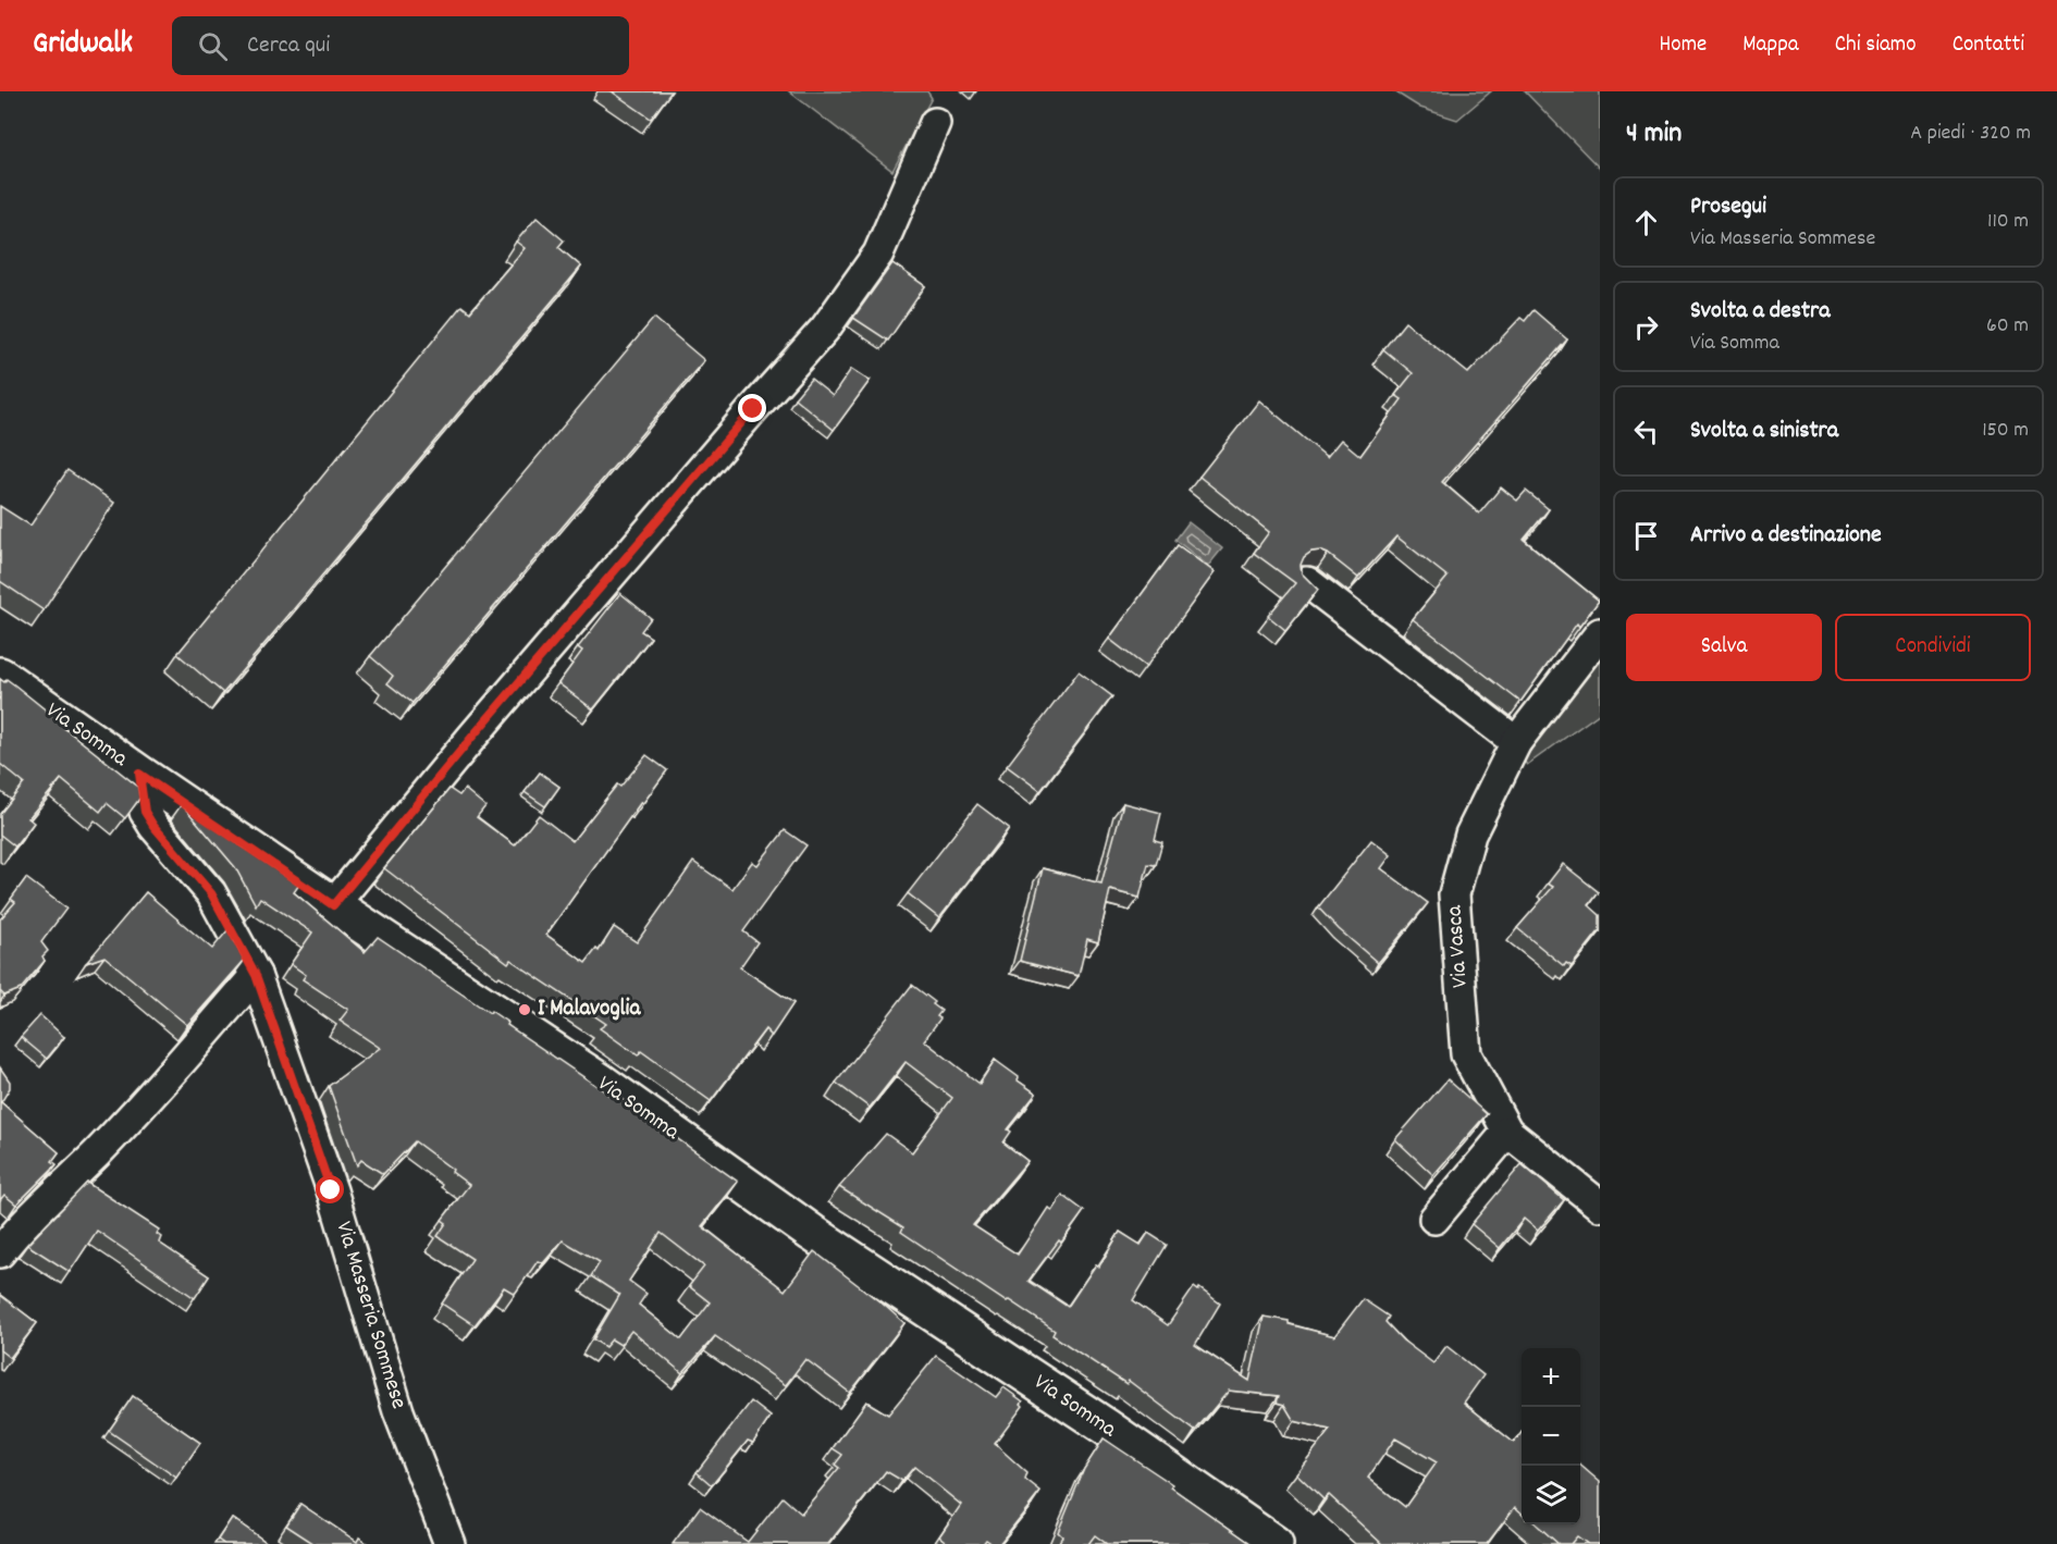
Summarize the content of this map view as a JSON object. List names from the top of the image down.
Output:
{
  "streets": {
    "street": ["Via Somma", "Via Vasca", "Via Masseria Sommese"]
  },
  "crossings": [
    ["Via Somma", "Via Masseria Sommese"]
  ],
  "places": ["I Malavoglia"],
  "page": {
    "header": "Gridwalk",
    "search": "Cerca qui",
    "nav": [
      "Home",
      "Mappa",
      "Chi siamo",
      "Contatti"
    ],
    "heading": ["4 min", "A piedi · 320 m"],
    "list": [
      ["Prosegui", "Via Masseria Sommese", "110 m"],
      ["Svolta a destra", "Via Somma", "60 m"],
      ["Svolta a sinistra", "150 m"],
      "Arrivo a destinazione"
    ],
    "buttons": ["Salva", "Condividi"],
    "map_buttons": ["+", "−"]
  }
}
